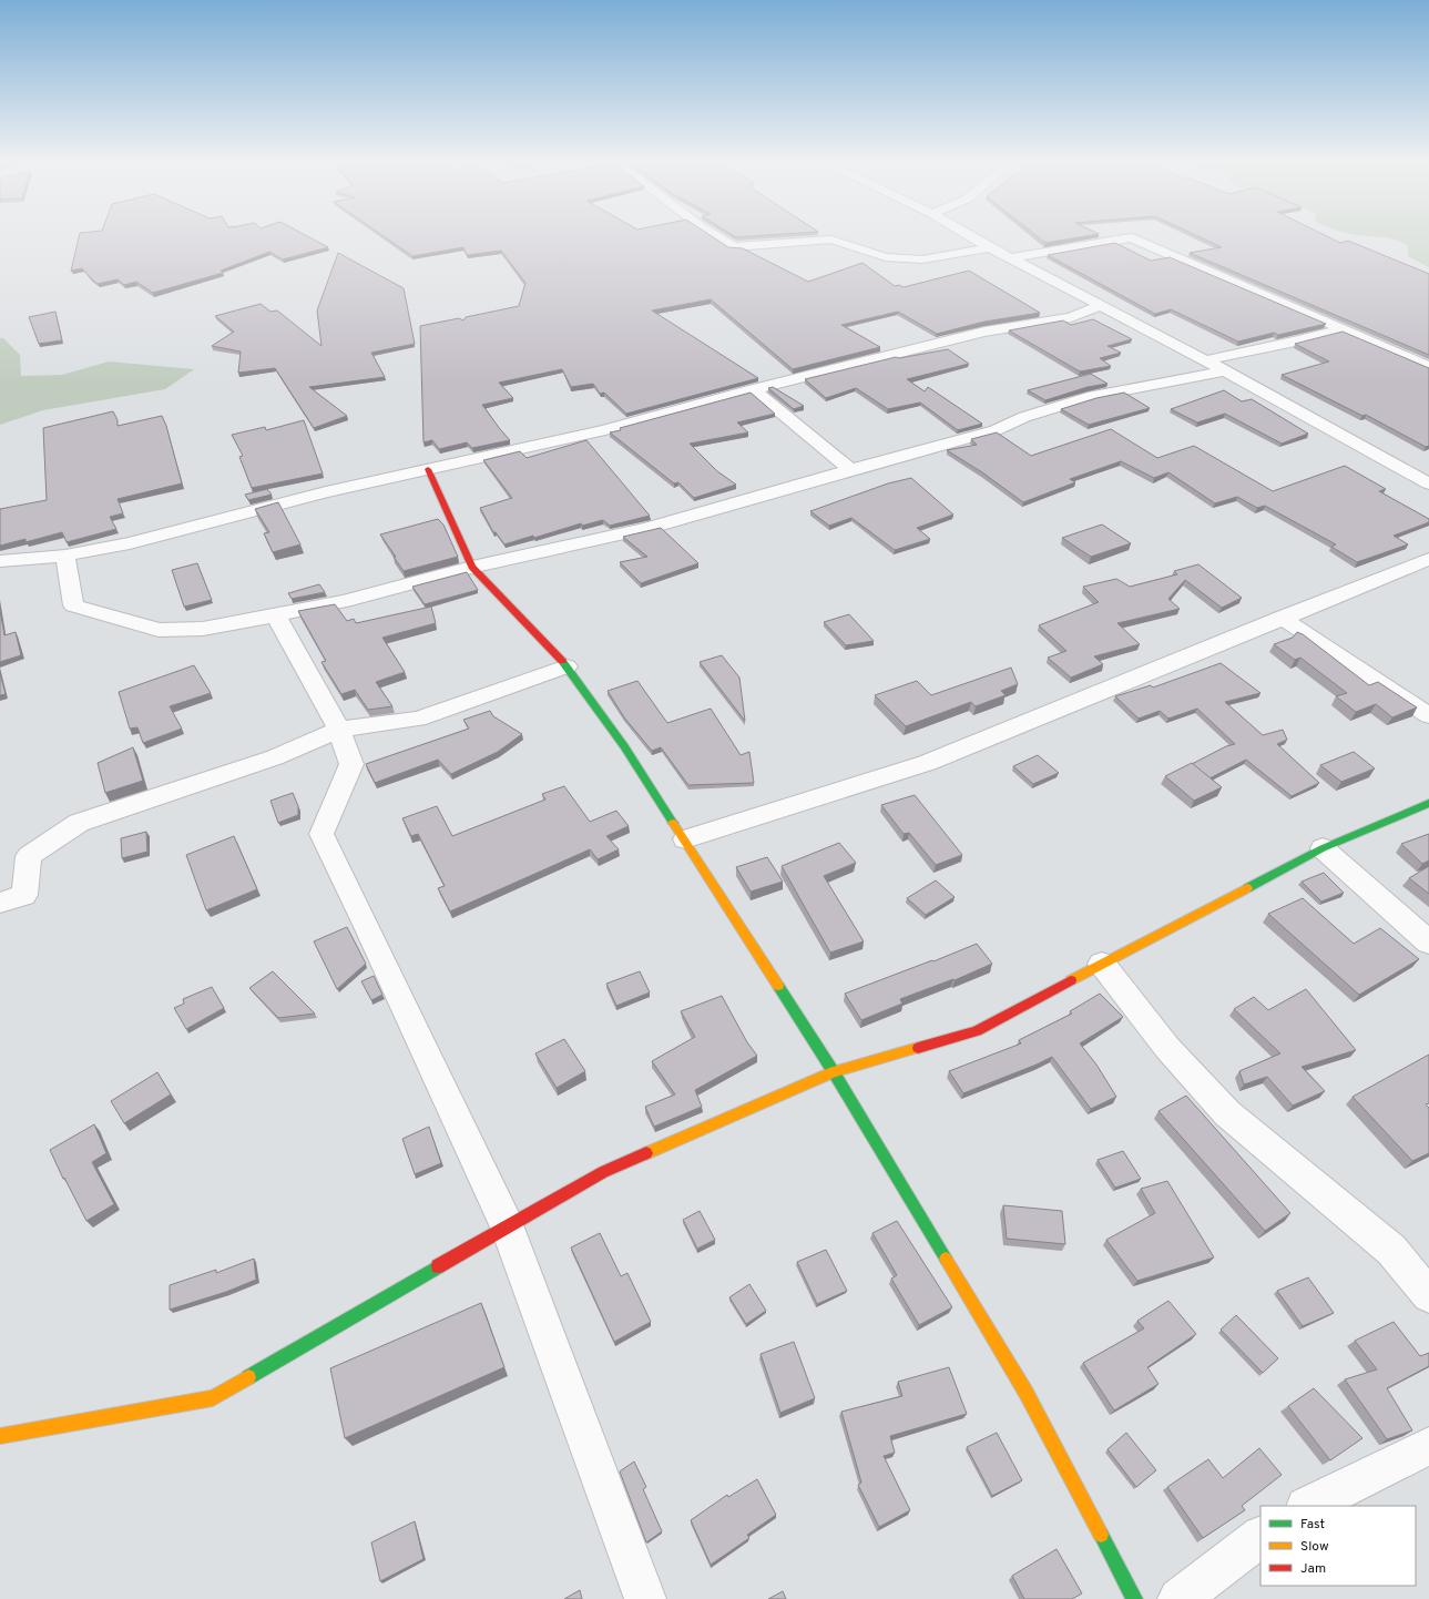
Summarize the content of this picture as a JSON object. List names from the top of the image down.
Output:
{
  "legend": ["Fast", "Slow", "Jam"]
}
